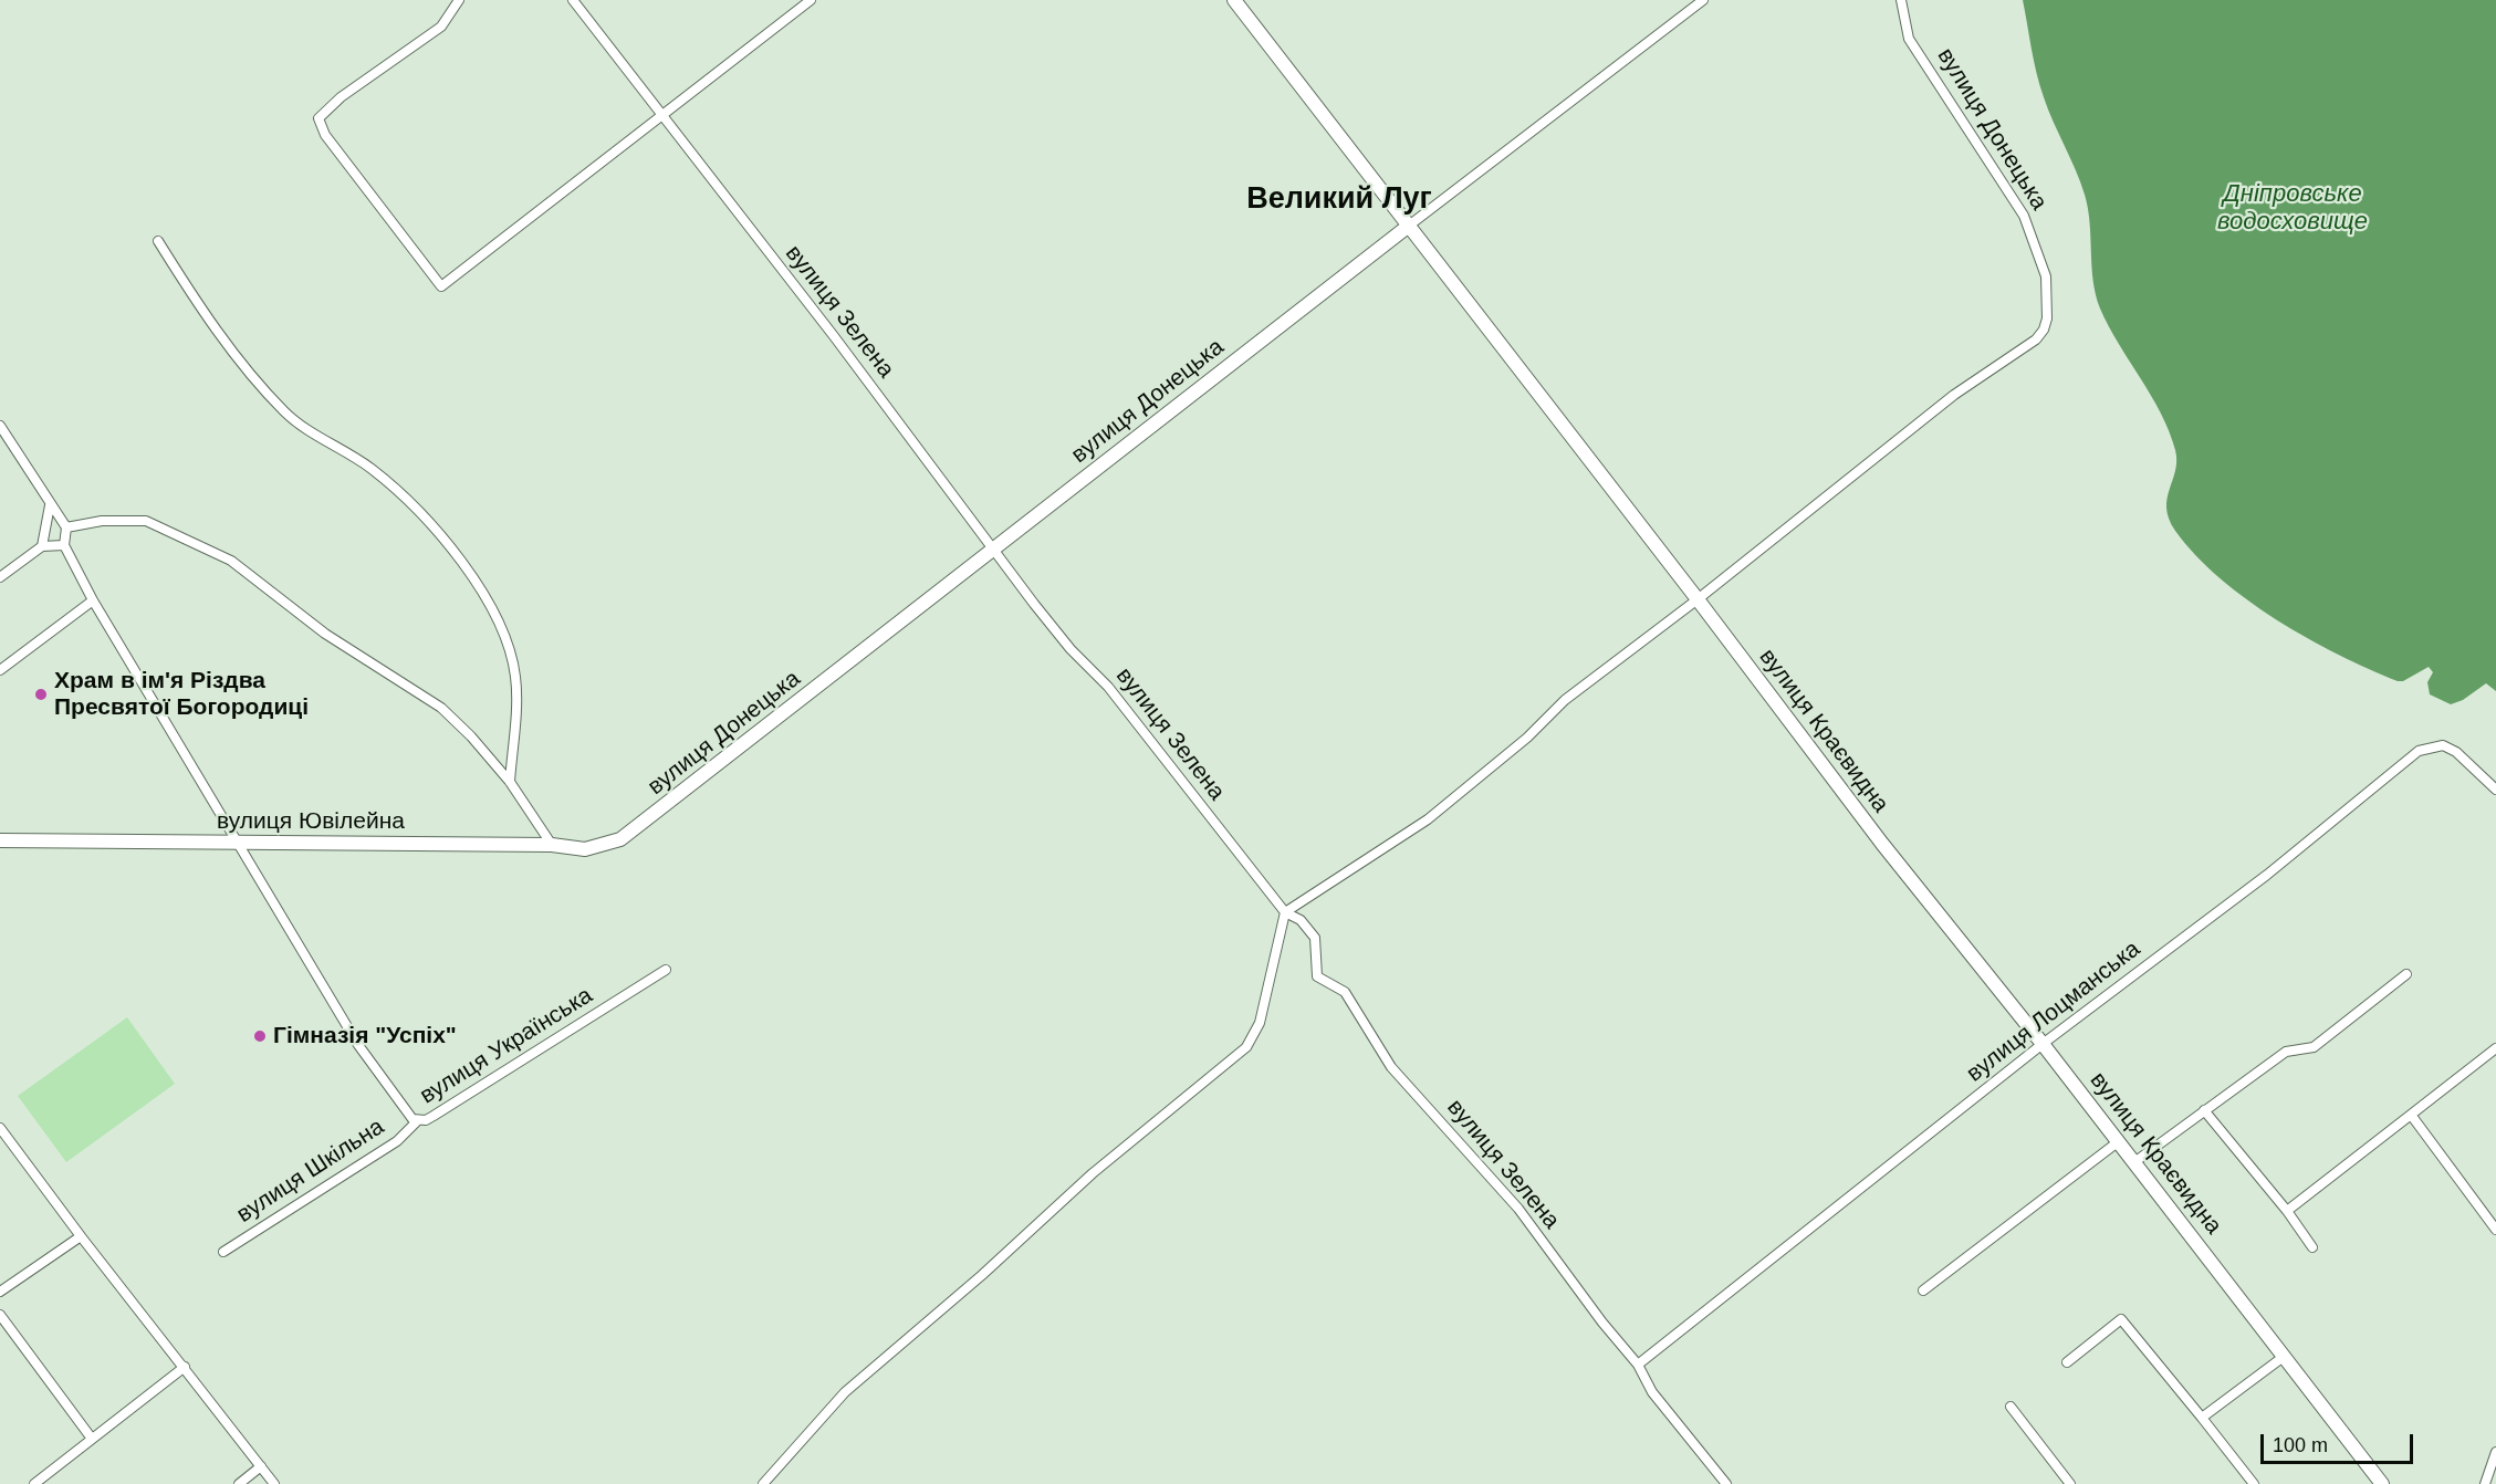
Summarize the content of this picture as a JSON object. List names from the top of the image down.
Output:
{
  "streets": {
    "street": [
      "вулиця Донецька",
      "вулиця Зелена",
      "вулиця Краєвидна",
      "вулиця Ювілейна",
      "вулиця Лоцманська",
      "вулиця Українська",
      "вулиця Шкільна"
    ]
  },
  "crossings": [
    ["вулиця Донецька", "вулиця Зелена"],
    ["вулиця Донецька", "вулиця Краєвидна"],
    ["вулиця Донецька", "вулиця Ювілейна"],
    ["вулиця Зелена", "вулиця Лоцманська"],
    ["вулиця Краєвидна", "вулиця Лоцманська"],
    ["вулиця Ювілейна", "вулиця Українська"],
    ["вулиця Українська", "вулиця Шкільна"]
  ],
  "districts": ["Великий Луг"],
  "water": ["Дніпровське водосховище"],
  "places": ["Храм в ім'я Різдва Пресвятої Богородиці", "Гімназія \"Успіх\""],
  "scale_bar": "100 m"
}
